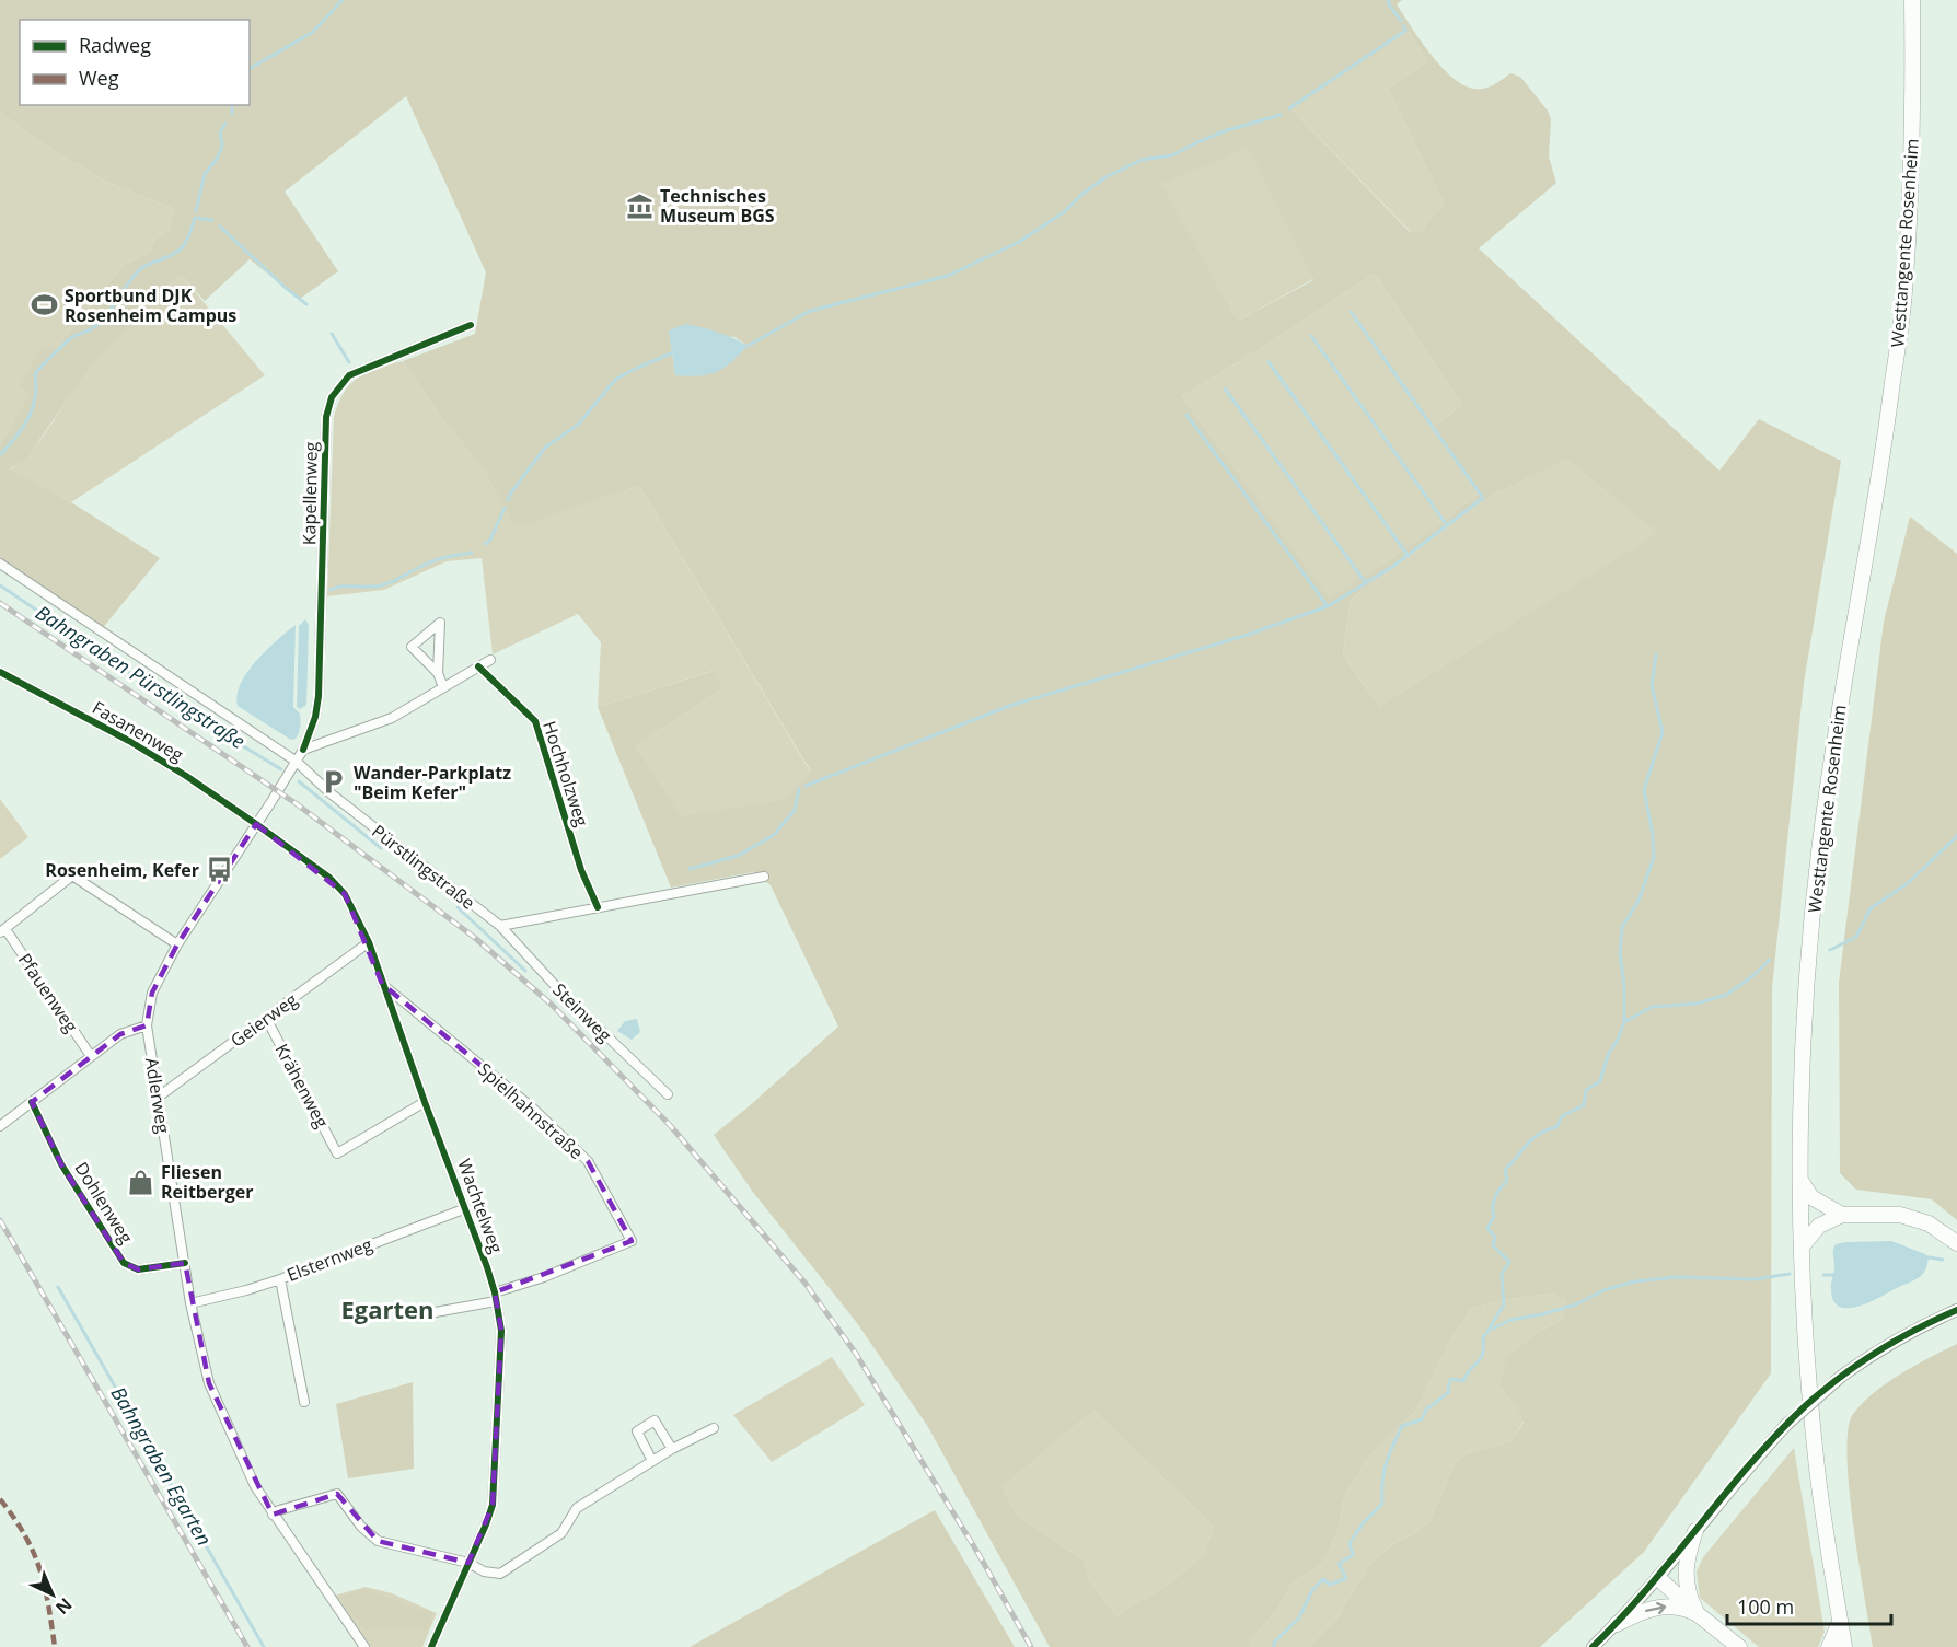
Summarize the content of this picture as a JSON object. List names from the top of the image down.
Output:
{
  "streets": {
    "highway": ["Westtangente Rosenheim"],
    "street": [
      "Kapellenweg",
      "Fasanenweg",
      "Hochholzweg",
      "Pürstlingstraße",
      "Pfauenweg",
      "Steinweg",
      "Geierweg",
      "Krähenweg",
      "Adlerweg",
      "Spielhahnstraße",
      "Dohlenweg",
      "Wachtelweg",
      "Elsternweg"
    ]
  },
  "crossings": [
    ["Kapellenweg", "Adlerweg"],
    ["Fasanenweg", "Adlerweg"],
    ["Fasanenweg", "Wachtelweg"],
    ["Pürstlingstraße", "Steinweg"],
    ["Pürstlingstraße", "Adlerweg"],
    ["Geierweg", "Krähenweg"],
    ["Geierweg", "Adlerweg"],
    ["Geierweg", "Wachtelweg"],
    ["Krähenweg", "Wachtelweg"],
    ["Adlerweg", "Dohlenweg"],
    ["Adlerweg", "Wachtelweg"],
    ["Adlerweg", "Elsternweg"],
    ["Spielhahnstraße", "Wachtelweg"],
    ["Wachtelweg", "Elsternweg"]
  ],
  "districts": ["Egarten"],
  "water": ["Bahngraben Pürstlingstraße", "Bahngraben Egarten"],
  "places": {
    "museum": ["Technisches Museum BGS"],
    "sports": ["Sportbund DJK Rosenheim Campus"],
    "parking": ["Wander-Parkplatz \"Beim Kefer\""],
    "bus stop": ["Rosenheim, Kefer"],
    "shop": ["Fliesen Reitberger"]
  },
  "legend": ["Radweg", "Weg"],
  "scale_bar": "100 m",
  "north": "bottom right"
}
